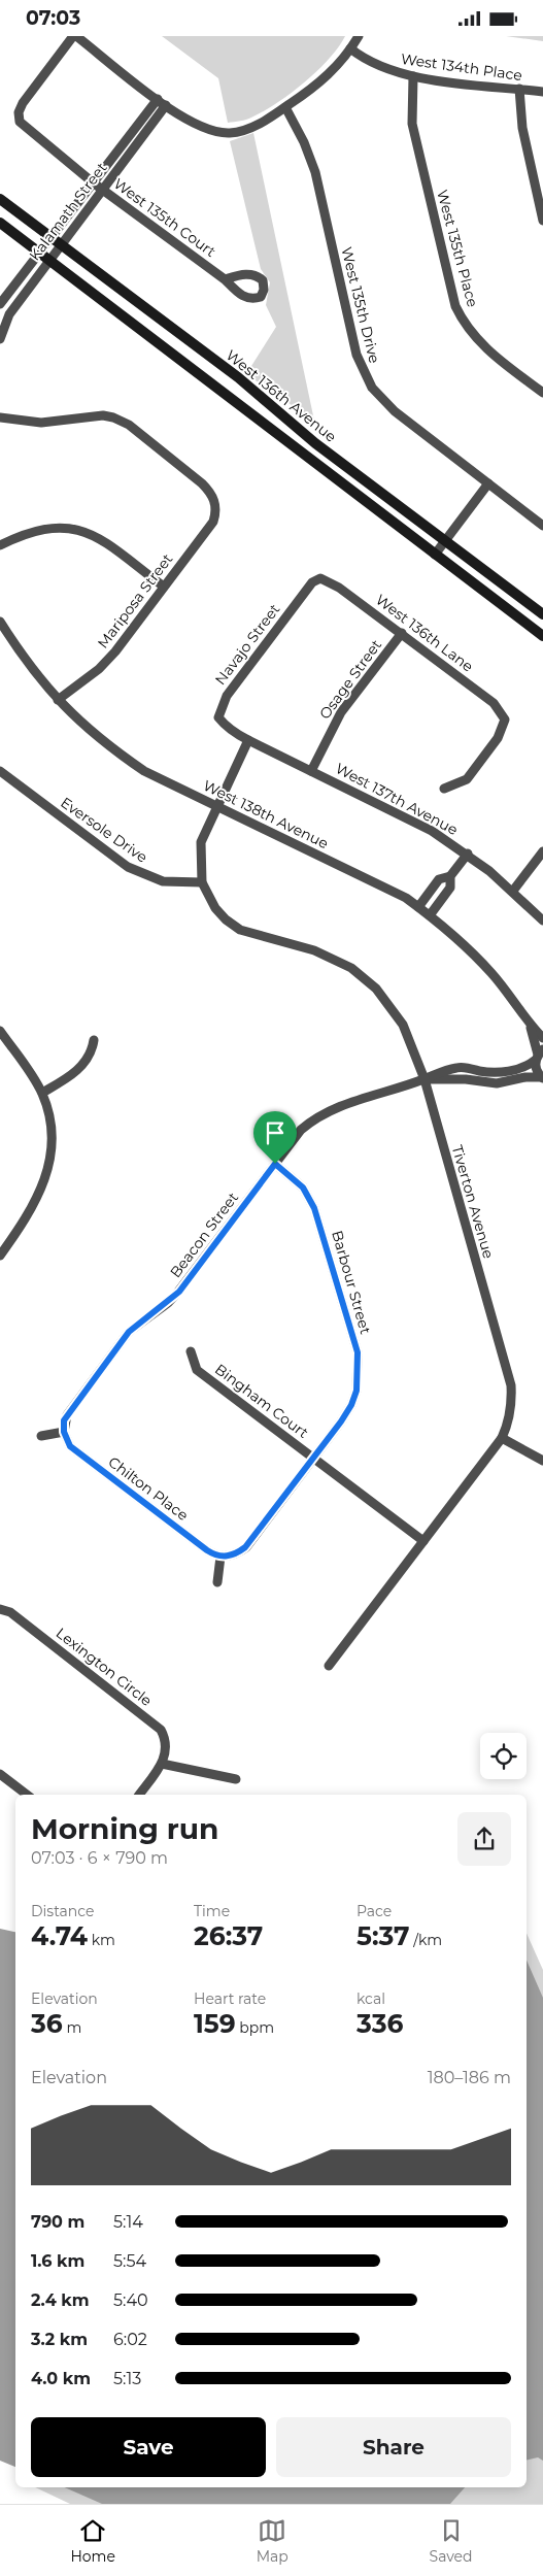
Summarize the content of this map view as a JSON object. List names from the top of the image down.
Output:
{
  "streets": {
    "main road": ["West 136th Avenue"],
    "street": [
      "West 134th Place",
      "Kalamath Street",
      "West 135th Court",
      "West 135th Place",
      "West 135th Drive",
      "Mariposa Street",
      "West 136th Lane",
      "Navajo Street",
      "Osage Street",
      "West 137th Avenue",
      "West 138th Avenue",
      "Eversole Drive",
      "Tiverton Avenue",
      "Beacon Street",
      "Barbour Street",
      "Bingham Court",
      "Chilton Place",
      "Lexington Circle"
    ]
  },
  "crossings": [
    ["West 134th Place", "West 135th Place"],
    ["Kalamath Street", "West 135th Court"],
    ["Kalamath Street", "West 136th Avenue"],
    ["Mariposa Street", "West 138th Avenue"],
    ["West 136th Lane", "Navajo Street"],
    ["West 136th Lane", "Osage Street"],
    ["Navajo Street", "West 137th Avenue"],
    ["Osage Street", "West 137th Avenue"],
    ["West 138th Avenue", "Tiverton Avenue"],
    ["West 138th Avenue", "Beacon Street"],
    ["Eversole Drive", "Tiverton Avenue"],
    ["Tiverton Avenue", "Beacon Street"],
    ["Tiverton Avenue", "Bingham Court"],
    ["Beacon Street", "Barbour Street"],
    ["Beacon Street", "Chilton Place"],
    ["Barbour Street", "Bingham Court"],
    ["Barbour Street", "Chilton Place"]
  ],
  "page": {
    "status": "07:03",
    "heading": ["Morning run", "07:03 · 6 × 790 m"],
    "stats": [
      ["Distance", "4.74 km"],
      ["Time", "26:37"],
      ["Pace", "5:37 /km"],
      ["Elevation", "36 m"],
      ["Heart rate", "159 bpm"],
      ["kcal", "336"]
    ],
    "chart": ["Elevation", "180–186 m"],
    "list": [
      {
        "name": "790 m",
        "note": "5:14"
      },
      {
        "name": "1.6 km",
        "note": "5:54"
      },
      {
        "name": "2.4 km",
        "note": "5:40"
      },
      {
        "name": "3.2 km",
        "note": "6:02"
      },
      {
        "name": "4.0 km",
        "note": "5:13"
      }
    ],
    "buttons": ["Save", "Share"],
    "tabs": ["Home", "Map", "Saved"]
  }
}
